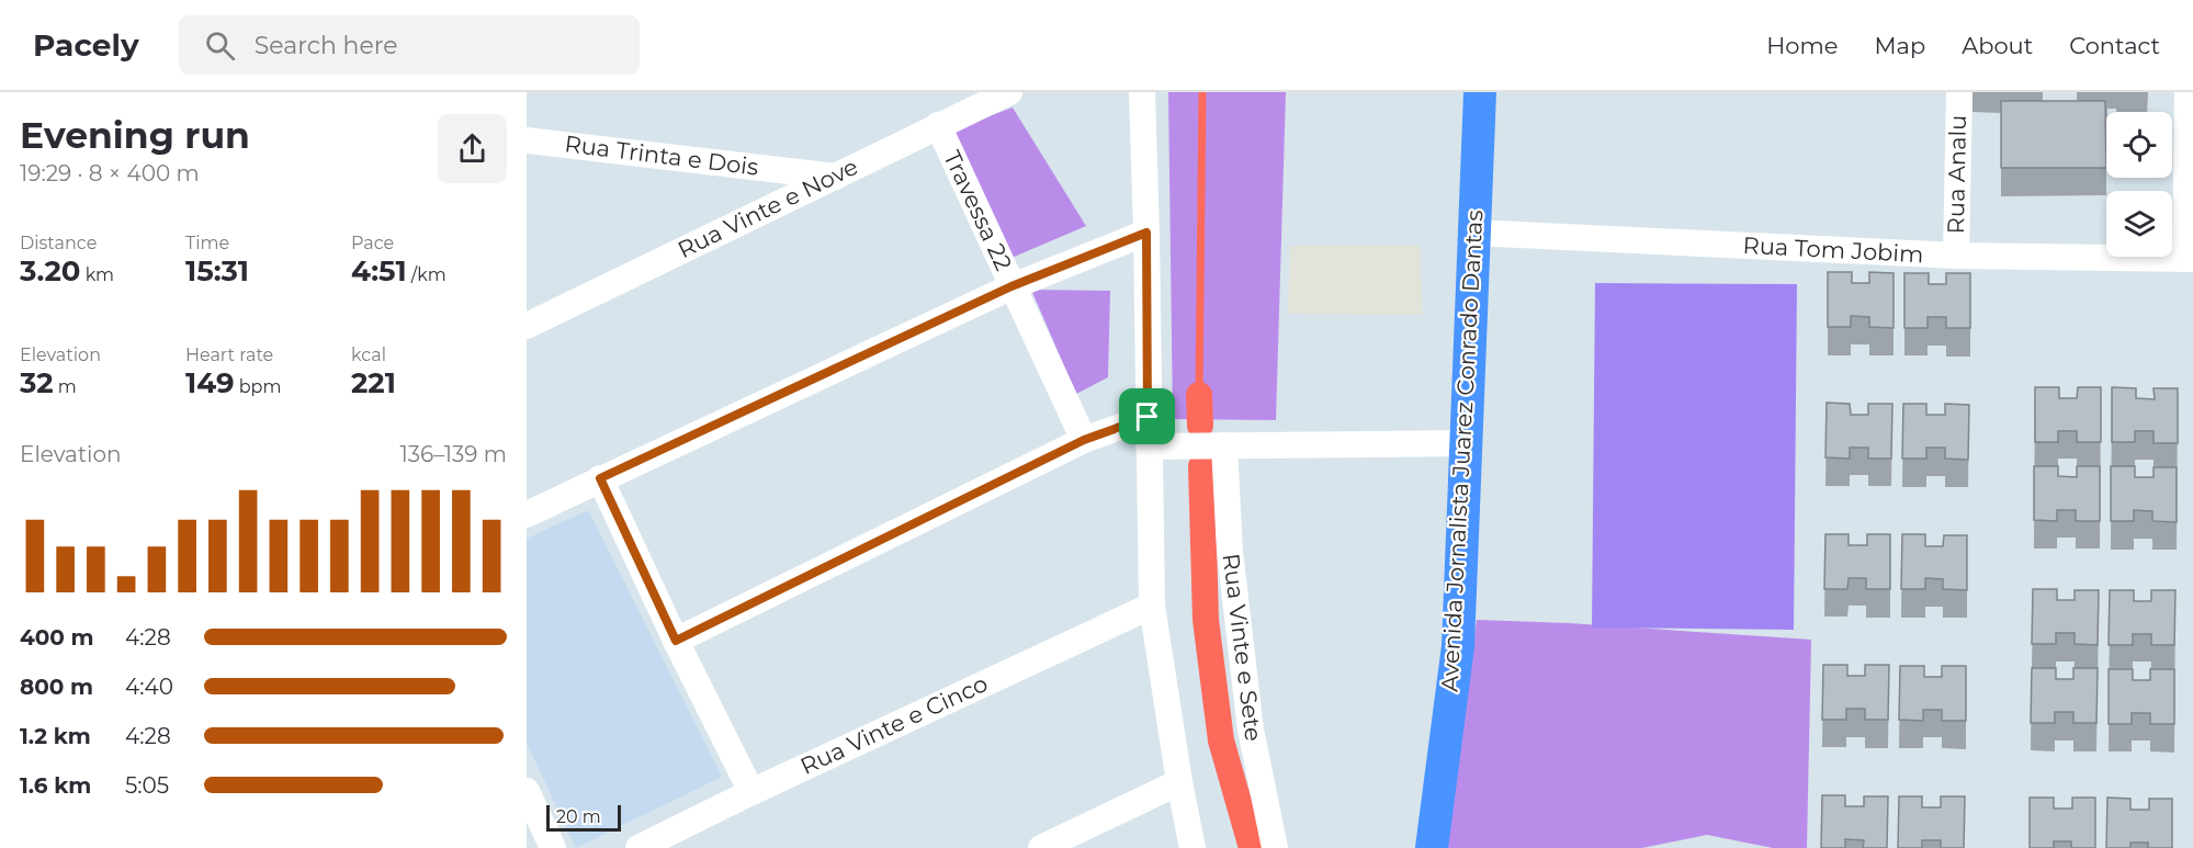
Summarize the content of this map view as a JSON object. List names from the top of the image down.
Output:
{
  "streets": {
    "main road": ["Avenida Jornalista Juarez Conrado Dantas"],
    "street": [
      "Rua Trinta e Dois",
      "Rua Analu",
      "Rua Vinte e Nove",
      "Travessa 22",
      "Rua Tom Jobim",
      "Rua Vinte e Sete",
      "Rua Vinte e Cinco"
    ]
  },
  "crossings": [
    ["Rua Trinta e Dois", "Rua Vinte e Nove"],
    ["Rua Analu", "Rua Tom Jobim"],
    ["Rua Vinte e Nove", "Travessa 22"],
    ["Rua Tom Jobim", "Avenida Jornalista Juarez Conrado Dantas"]
  ],
  "scale_bar": "20 m",
  "page": {
    "header": "Pacely",
    "search": "Search here",
    "nav": [
      "Home",
      "Map",
      "About",
      "Contact"
    ],
    "heading": ["Evening run", "19:29 · 8 × 400 m"],
    "stats": [
      ["Distance", "3.20 km"],
      ["Time", "15:31"],
      ["Pace", "4:51 /km"],
      ["Elevation", "32 m"],
      ["Heart rate", "149 bpm"],
      ["kcal", "221"]
    ],
    "chart": ["Elevation", "136–139 m"],
    "list": [
      {
        "name": "400 m",
        "note": "4:28"
      },
      {
        "name": "800 m",
        "note": "4:40"
      },
      {
        "name": "1.2 km",
        "note": "4:28"
      },
      {
        "name": "1.6 km",
        "note": "5:05"
      }
    ],
    "scale": "20 m"
  }
}
